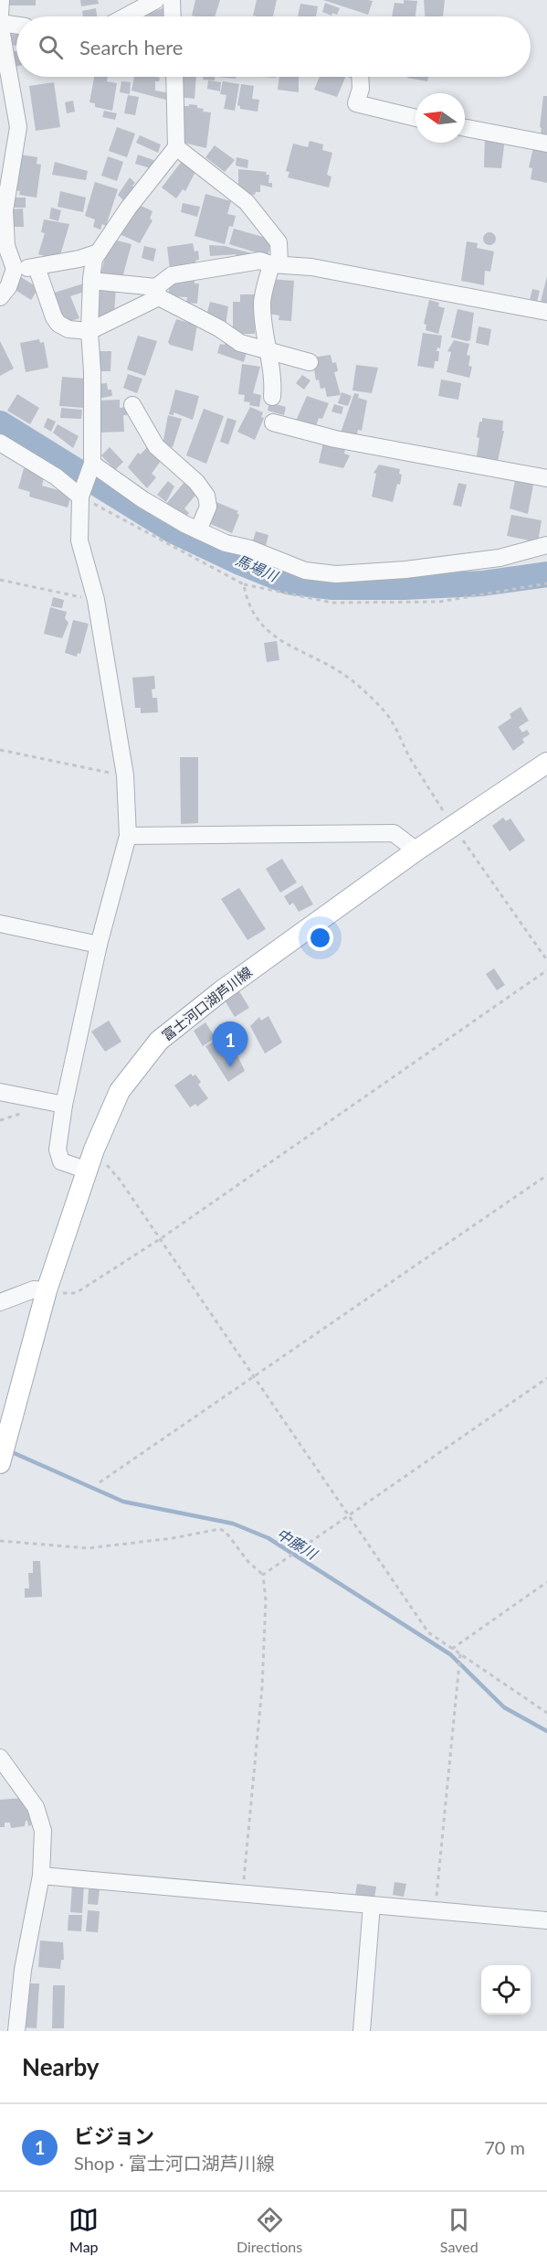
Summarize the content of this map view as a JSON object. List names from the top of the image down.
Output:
{
  "streets": {
    "main road": ["富士河口湖芦川線"]
  },
  "water": ["馬場川", "中藤川"],
  "north": "left",
  "page": {
    "search": "Search here",
    "pins": "1",
    "heading": "Nearby",
    "list": [
      {
        "mark": "1",
        "name": "ビジョン",
        "note": "Shop · 富士河口湖芦川線",
        "value": "70 m"
      }
    ],
    "nav": ["Map", "Directions", "Saved"]
  }
}
